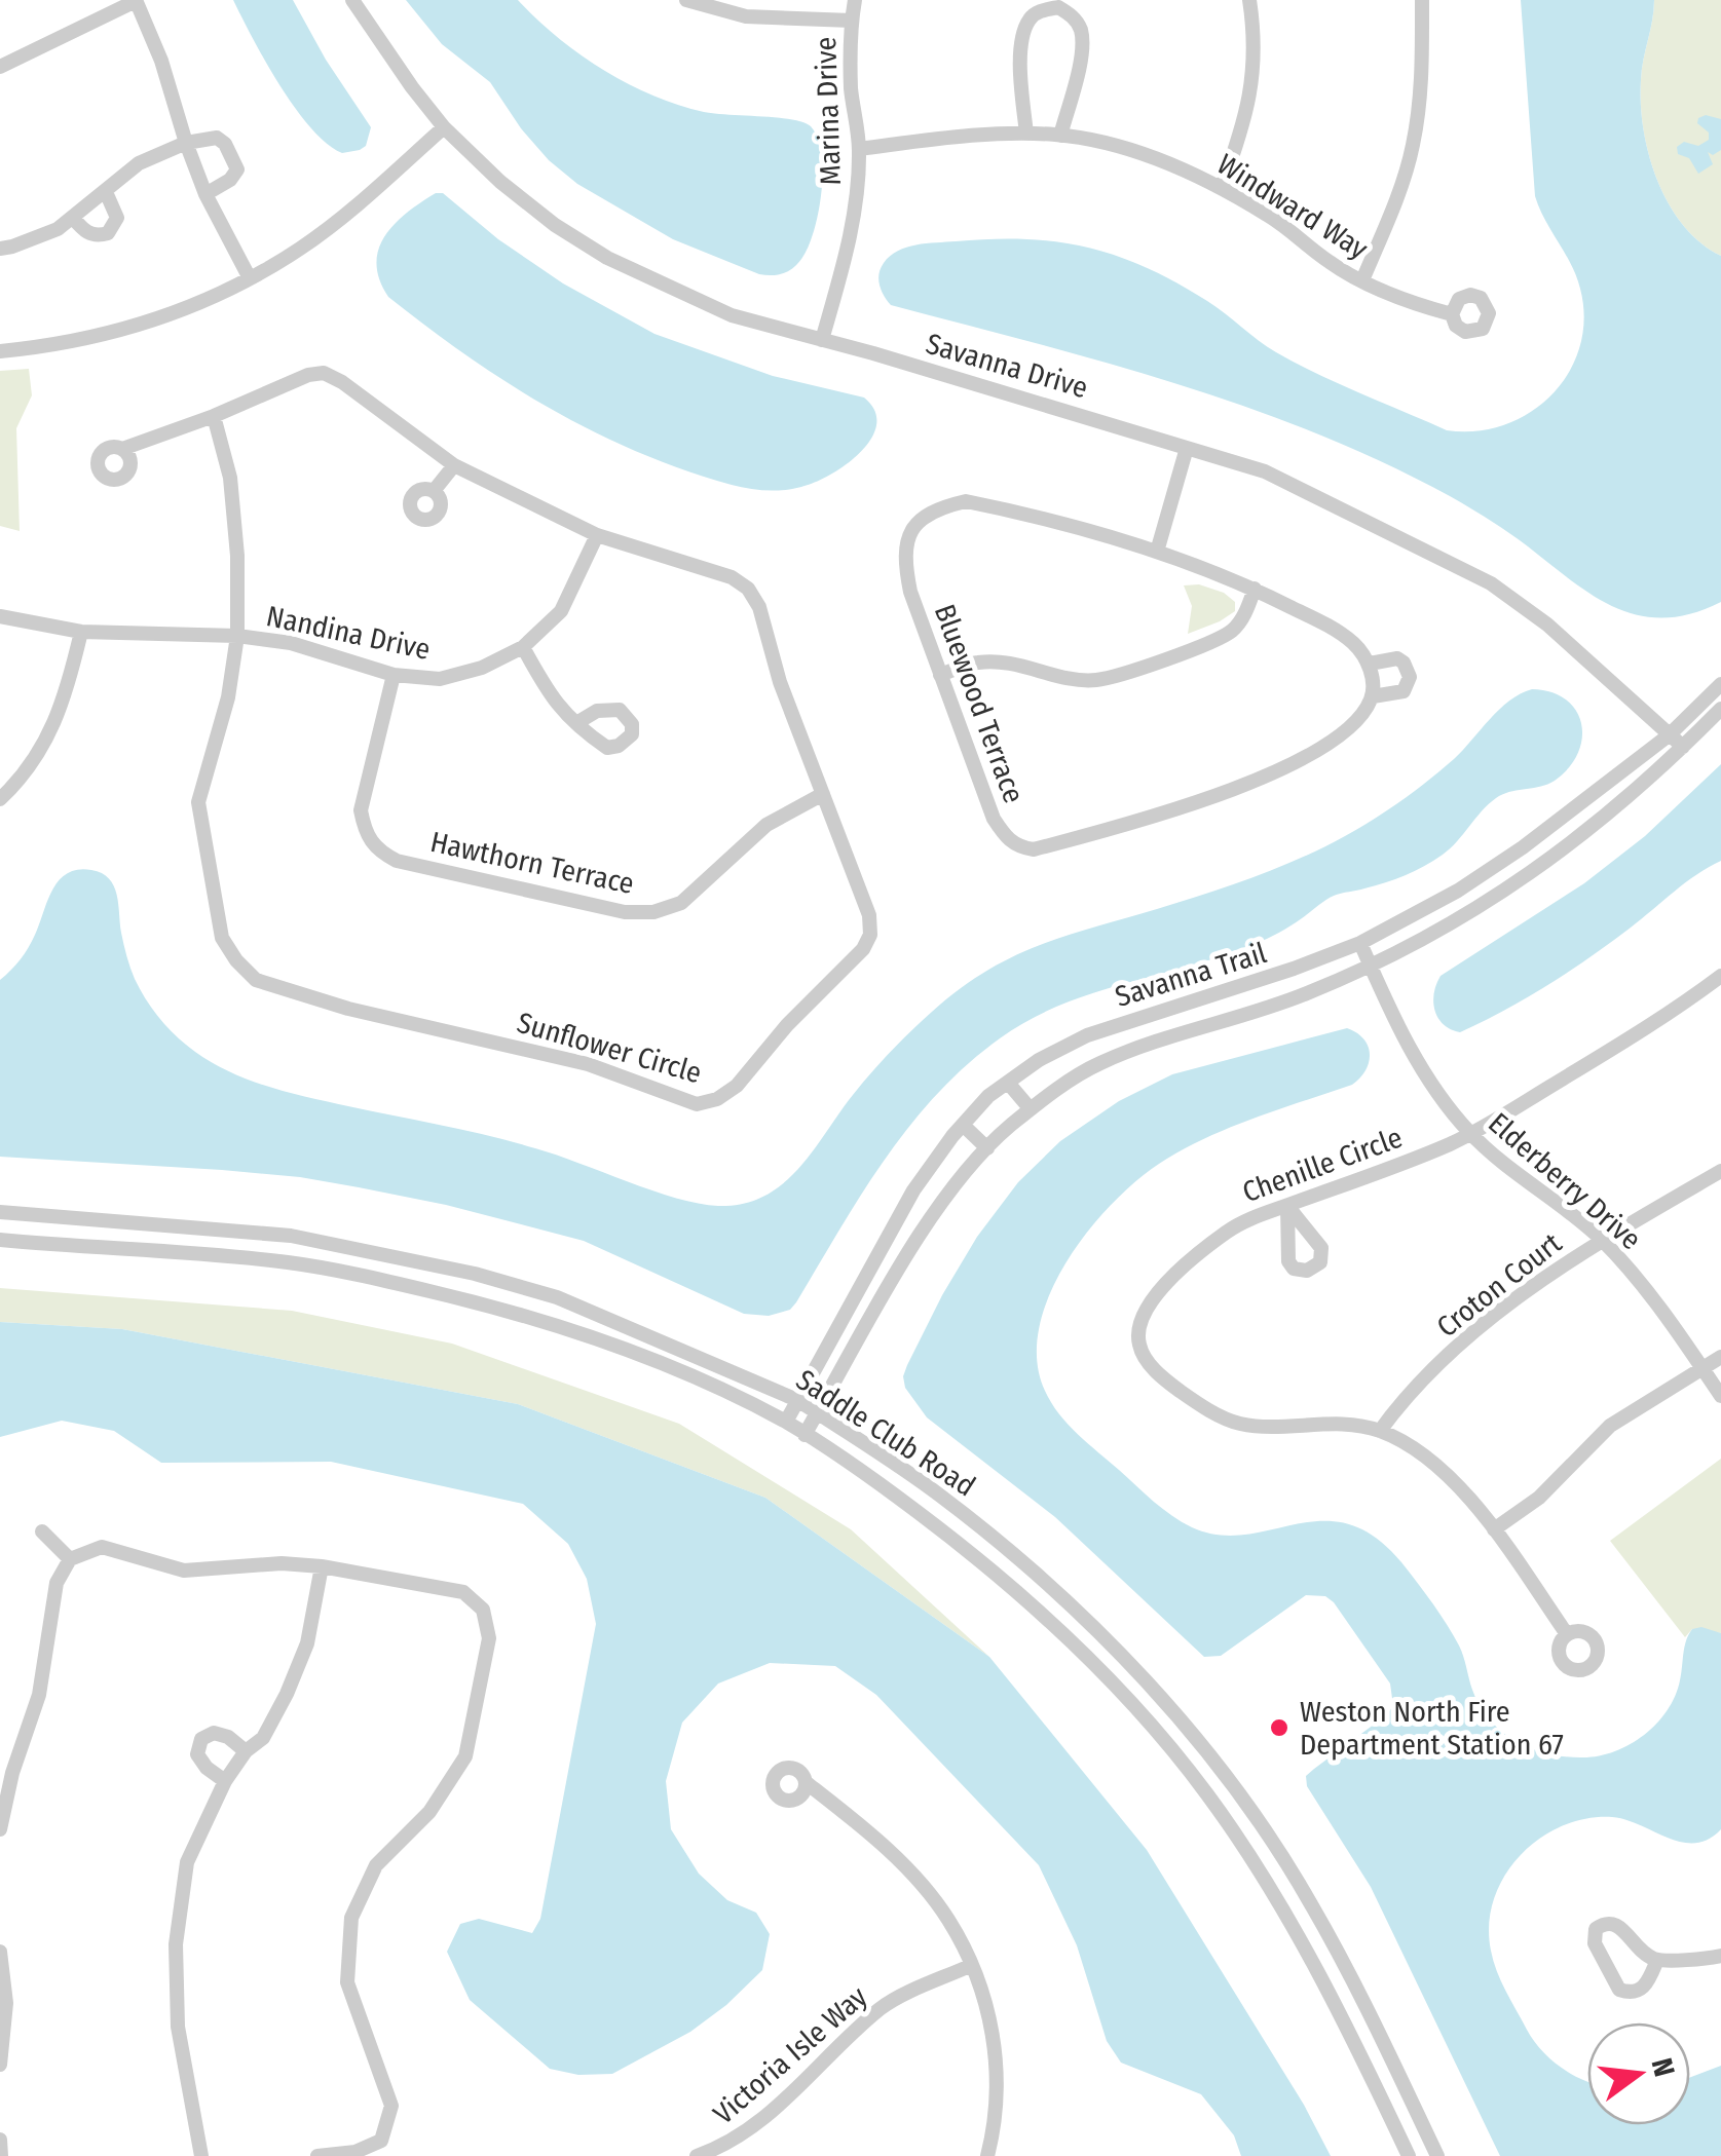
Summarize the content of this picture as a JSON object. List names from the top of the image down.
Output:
{
  "streets": {
    "street": [
      "Marina Drive",
      "Windward Way",
      "Savanna Drive",
      "Nandina Drive",
      "Bluewood Terrace",
      "Hawthorn Terrace",
      "Savanna Trail",
      "Sunflower Circle",
      "Chenille Circle",
      "Elderberry Drive",
      "Croton Court",
      "Saddle Club Road",
      "Victoria Isle Way"
    ]
  },
  "crossings": [
    ["Marina Drive", "Windward Way"],
    ["Marina Drive", "Savanna Drive"],
    ["Savanna Drive", "Savanna Trail"],
    ["Nandina Drive", "Hawthorn Terrace"],
    ["Nandina Drive", "Sunflower Circle"],
    ["Hawthorn Terrace", "Sunflower Circle"],
    ["Savanna Trail", "Elderberry Drive"],
    ["Savanna Trail", "Saddle Club Road"],
    ["Chenille Circle", "Elderberry Drive"],
    ["Chenille Circle", "Croton Court"],
    ["Elderberry Drive", "Croton Court"]
  ],
  "places": ["Weston North Fire Department Station 67"],
  "north": "right"
}
